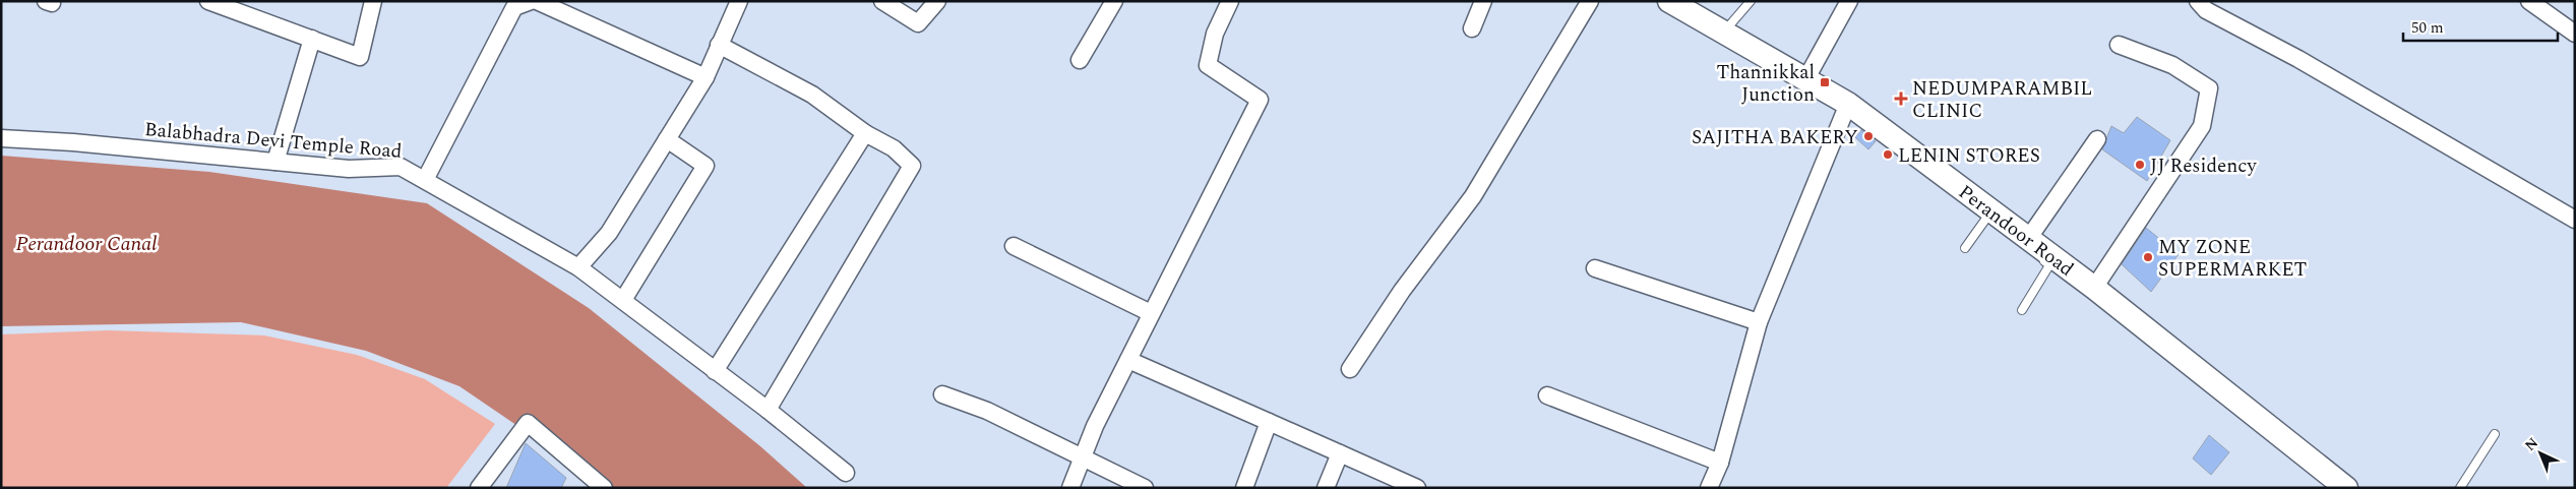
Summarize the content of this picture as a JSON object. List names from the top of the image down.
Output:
{
  "streets": {
    "main road": ["Perandoor Road"],
    "street": ["Balabhadra Devi Temple Road"]
  },
  "water": ["Perandoor Canal"],
  "places": {
    "transit": ["Thannikkal Junction"],
    "health": ["NEDUMPARAMBIL CLINIC"],
    "other": [
      "SAJITHA BAKERY",
      "LENIN STORES",
      "JJ Residency",
      "MY ZONE SUPERMARKET"
    ]
  },
  "scale_bar": "50 m",
  "north": "top left"
}
